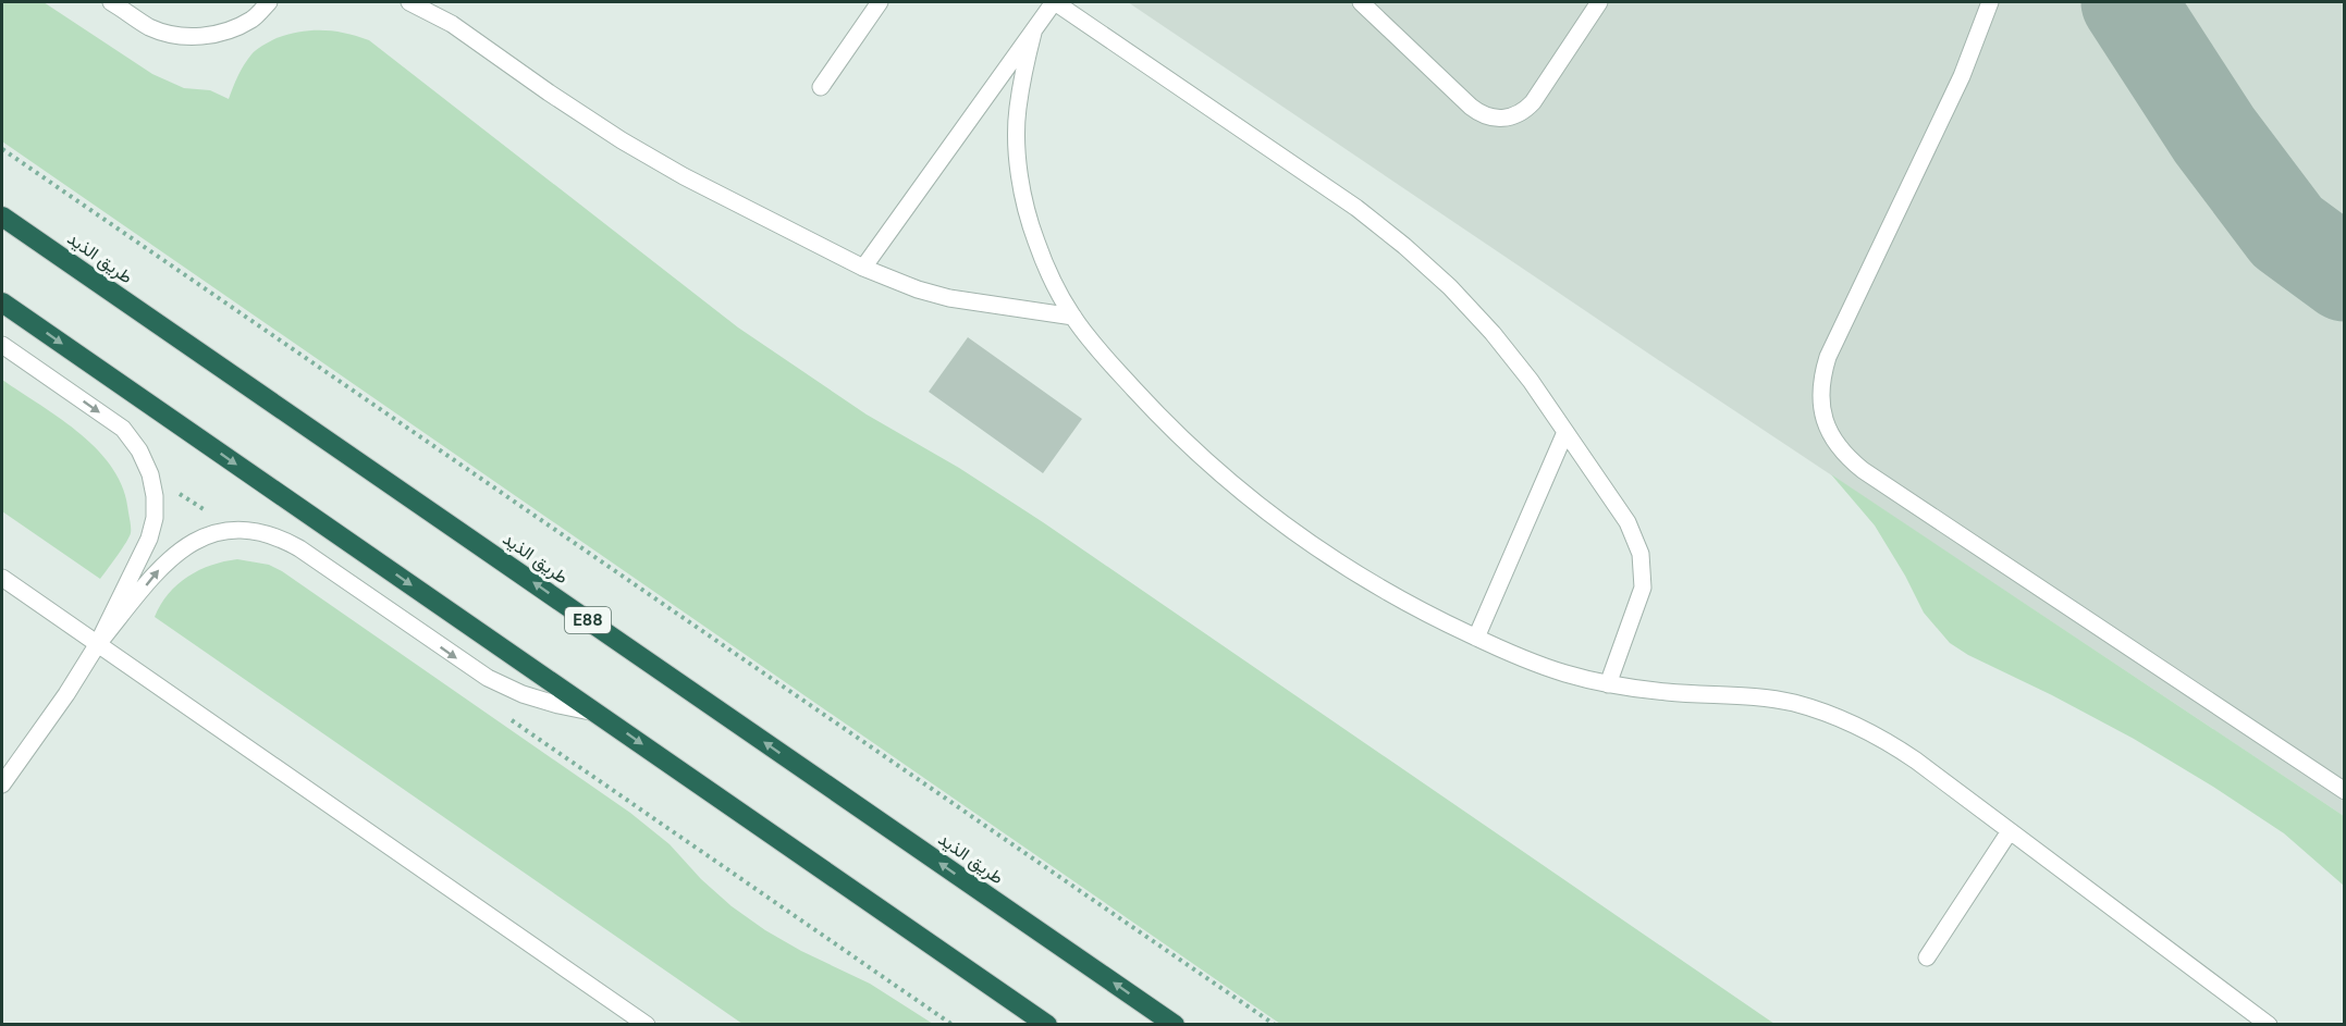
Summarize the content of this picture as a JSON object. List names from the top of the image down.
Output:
{
  "streets": {
    "highway": ["طريق الذيد", "E88"]
  }
}
